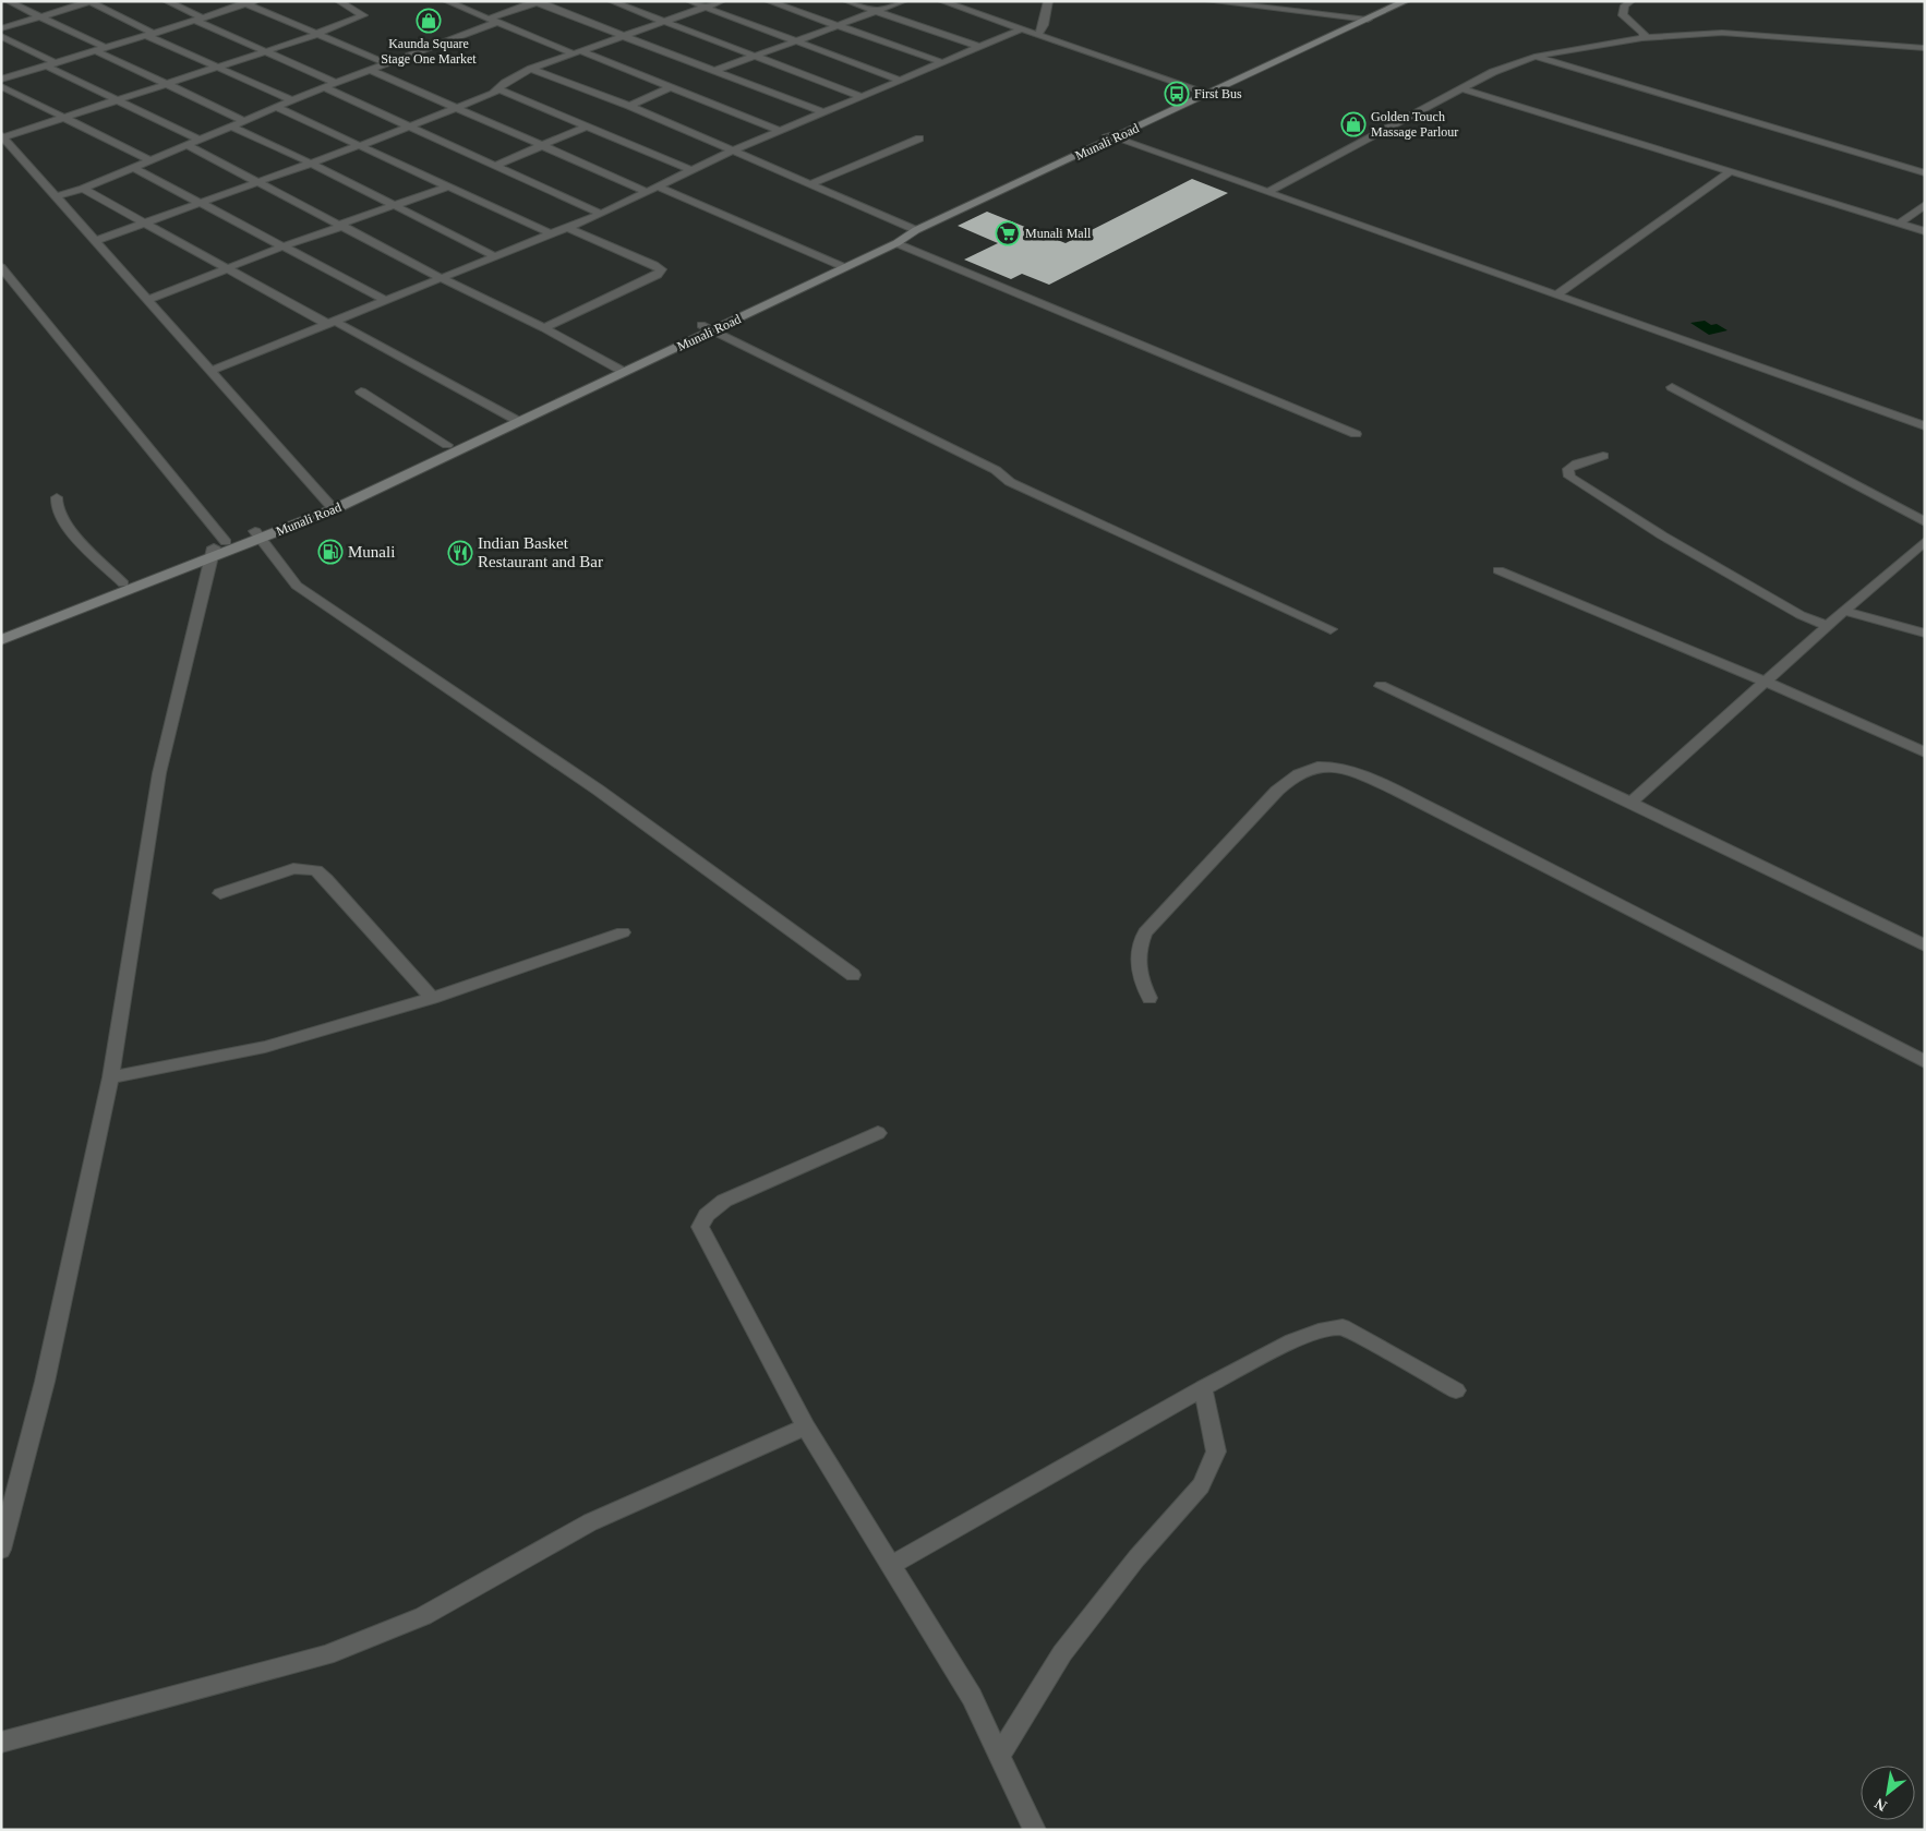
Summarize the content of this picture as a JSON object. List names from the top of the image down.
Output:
{
  "streets": {
    "main road": ["Munali Road"]
  },
  "places": {
    "shop": ["Kaunda Square Stage One Market", "Golden Touch Massage Parlour"],
    "bus stop": ["First Bus"],
    "supermarket": ["Munali Mall"],
    "fuel station": ["Munali"],
    "restaurant": ["Indian Basket Restaurant and Bar"]
  },
  "north": "bottom left"
}
